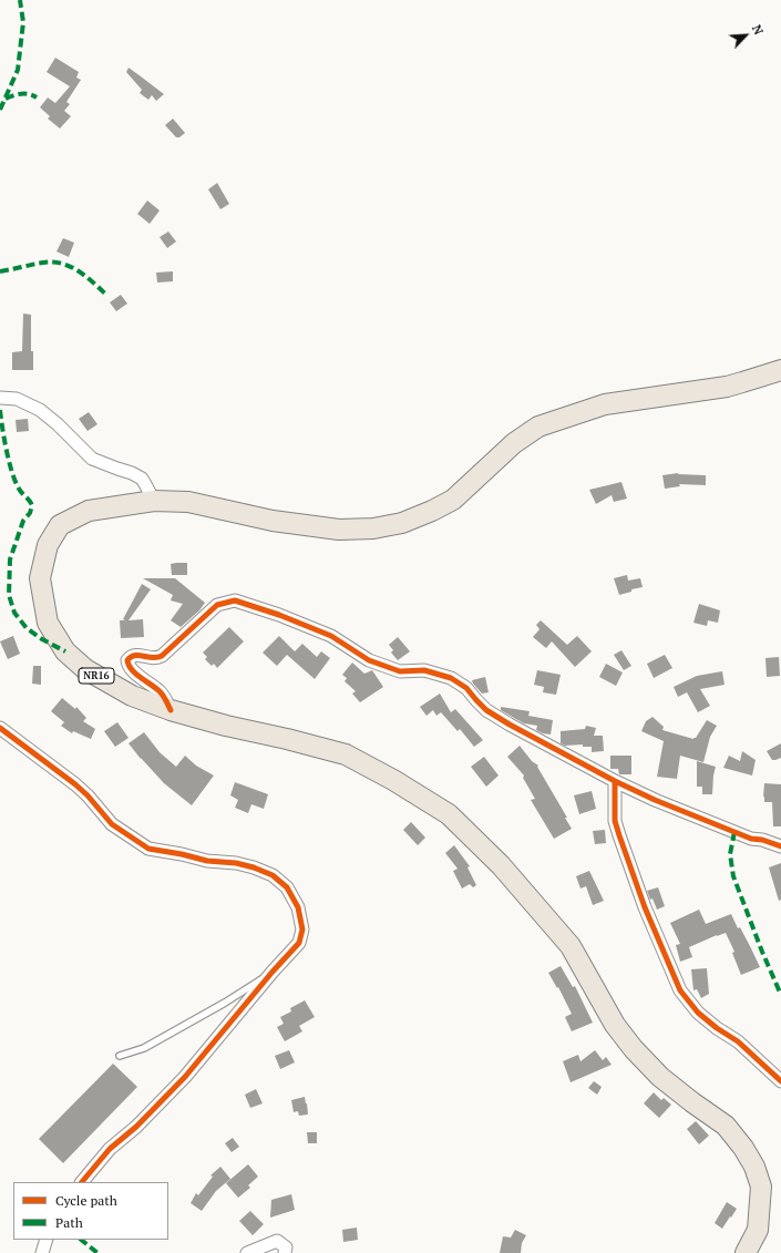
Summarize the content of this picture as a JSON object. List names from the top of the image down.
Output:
{
  "streets": {
    "main road": ["NR16"]
  },
  "legend": ["Cycle path", "Path"],
  "north": "top right"
}
